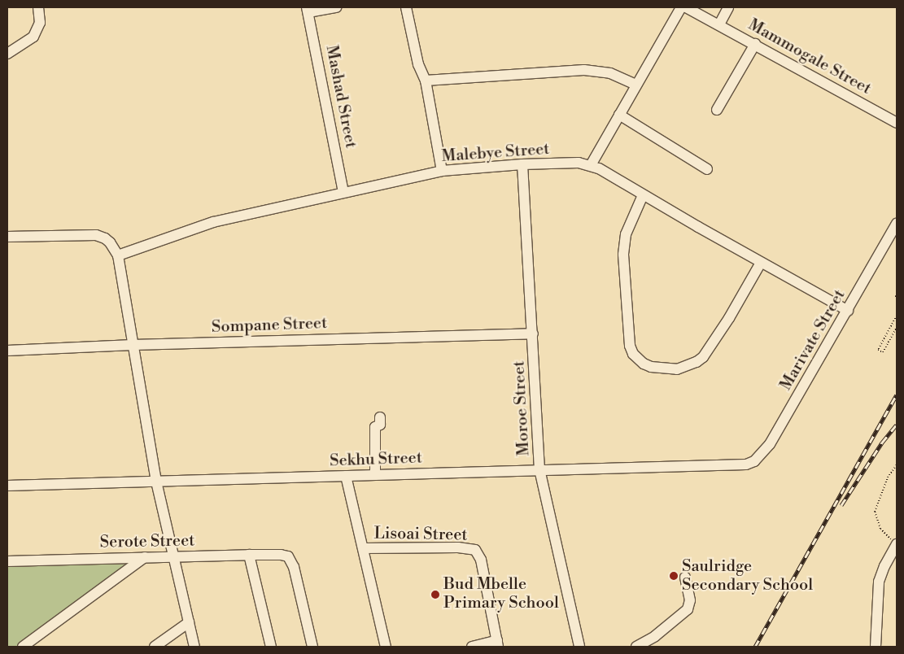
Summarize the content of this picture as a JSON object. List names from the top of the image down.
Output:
{
  "streets": {
    "street": [
      "Mammogale Street",
      "Mashad Street",
      "Malebye Street",
      "Sompane Street",
      "Marivate Street",
      "Moroe Street",
      "Sekhu Street",
      "Lisoai Street",
      "Serote Street"
    ]
  },
  "crossings": [
    ["Mashad Street", "Malebye Street"],
    ["Malebye Street", "Marivate Street"],
    ["Malebye Street", "Moroe Street"],
    ["Sompane Street", "Moroe Street"],
    ["Marivate Street", "Sekhu Street"],
    ["Moroe Street", "Sekhu Street"]
  ],
  "places": ["Saulridge Secondary School", "Bud Mbelle Primary School"]
}
